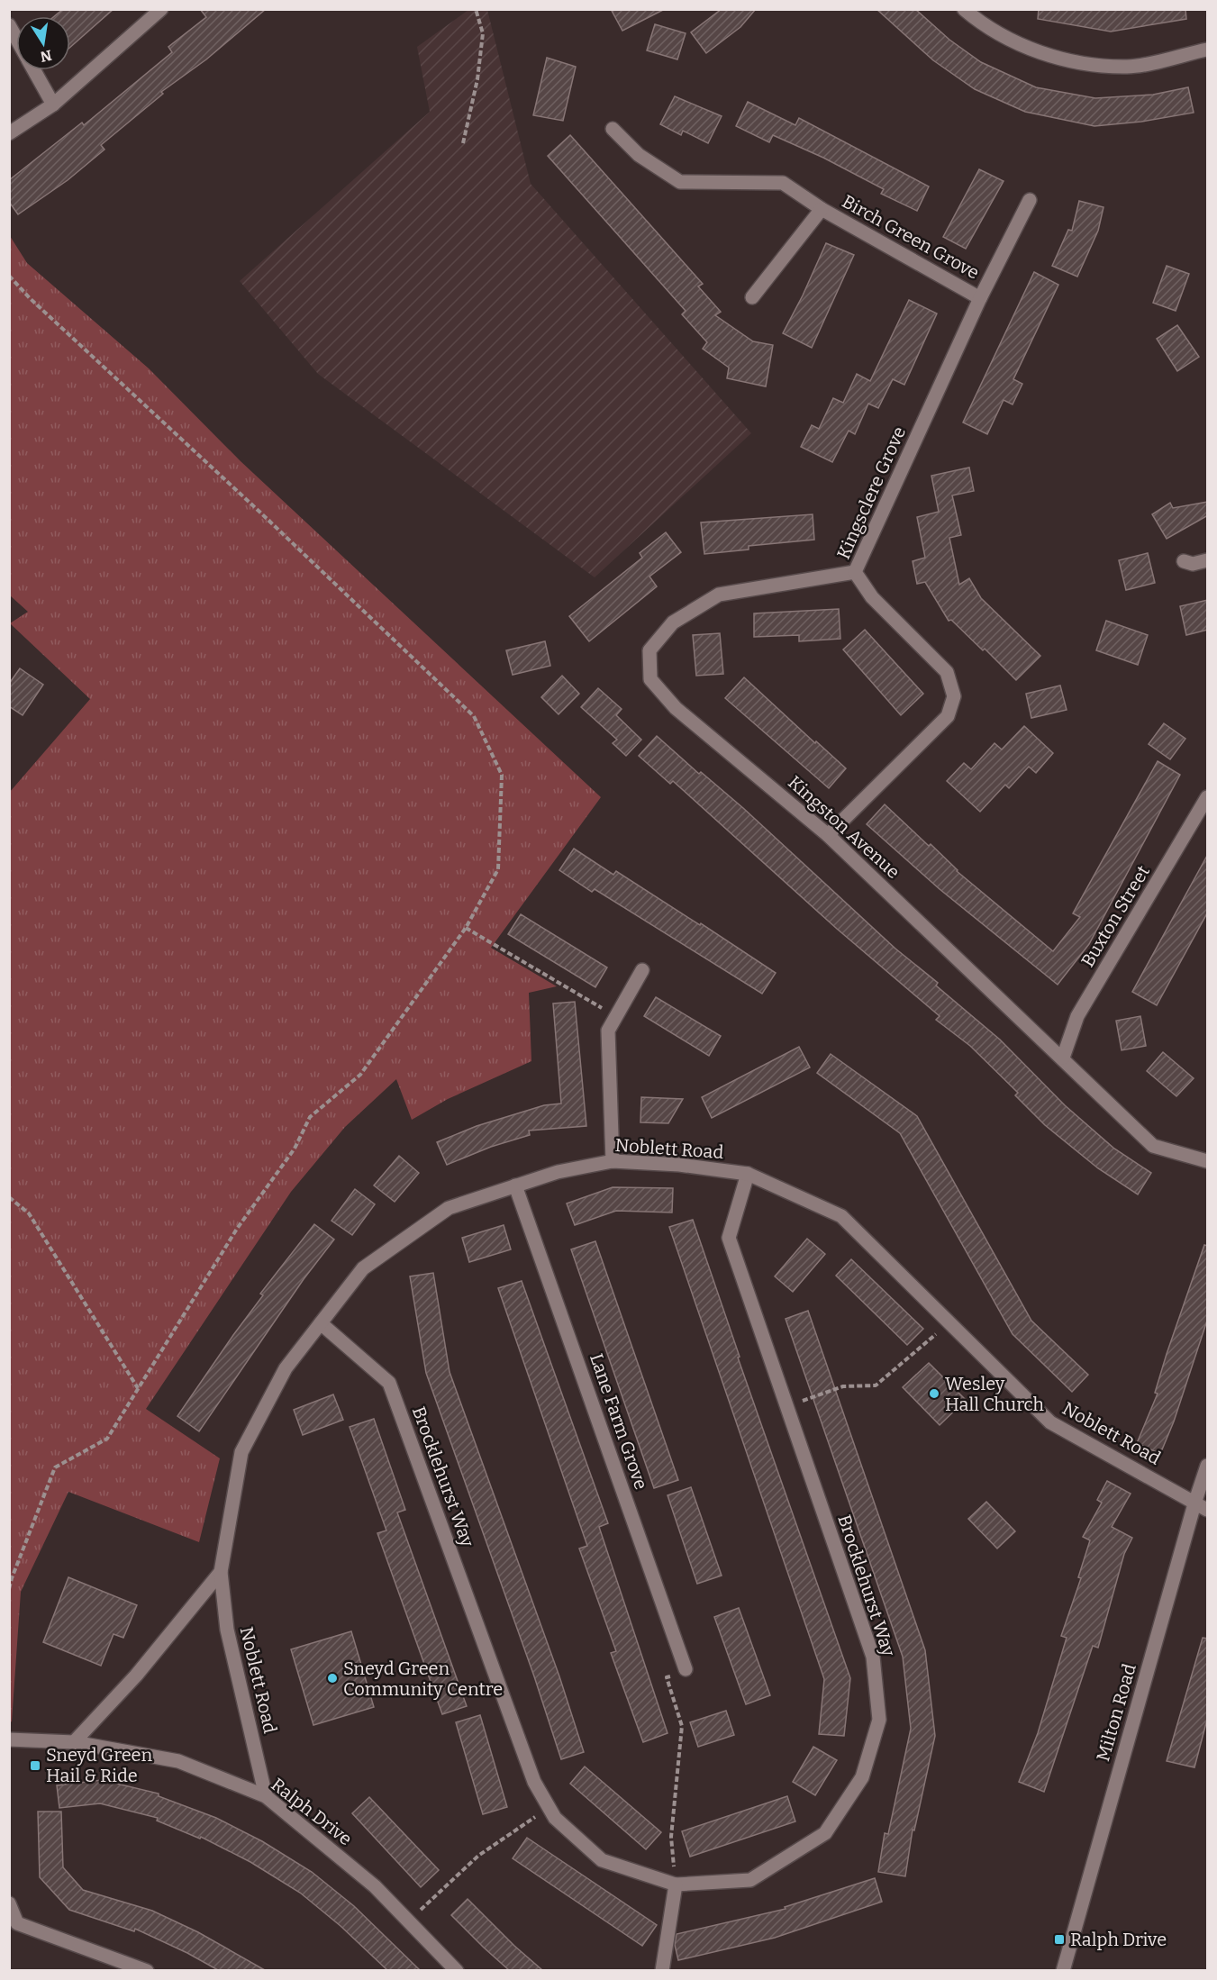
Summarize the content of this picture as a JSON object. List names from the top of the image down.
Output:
{
  "streets": {
    "street": [
      "Birch Green Grove",
      "Kingsclere Grove",
      "Kingston Avenue",
      "Buxton Street",
      "Noblett Road",
      "Lane Farm Grove",
      "Brocklehurst Way",
      "Milton Road",
      "Ralph Drive"
    ]
  },
  "crossings": [
    ["Birch Green Grove", "Kingsclere Grove"],
    ["Kingsclere Grove", "Kingston Avenue"],
    ["Kingston Avenue", "Buxton Street"],
    ["Noblett Road", "Lane Farm Grove"],
    ["Noblett Road", "Brocklehurst Way"],
    ["Noblett Road", "Milton Road"],
    ["Noblett Road", "Ralph Drive"]
  ],
  "places": {
    "other": ["Wesley Hall Church", "Sneyd Green Community Centre"],
    "transit": ["Sneyd Green Hail & Ride", "Ralph Drive"]
  },
  "north": "bottom"
}
